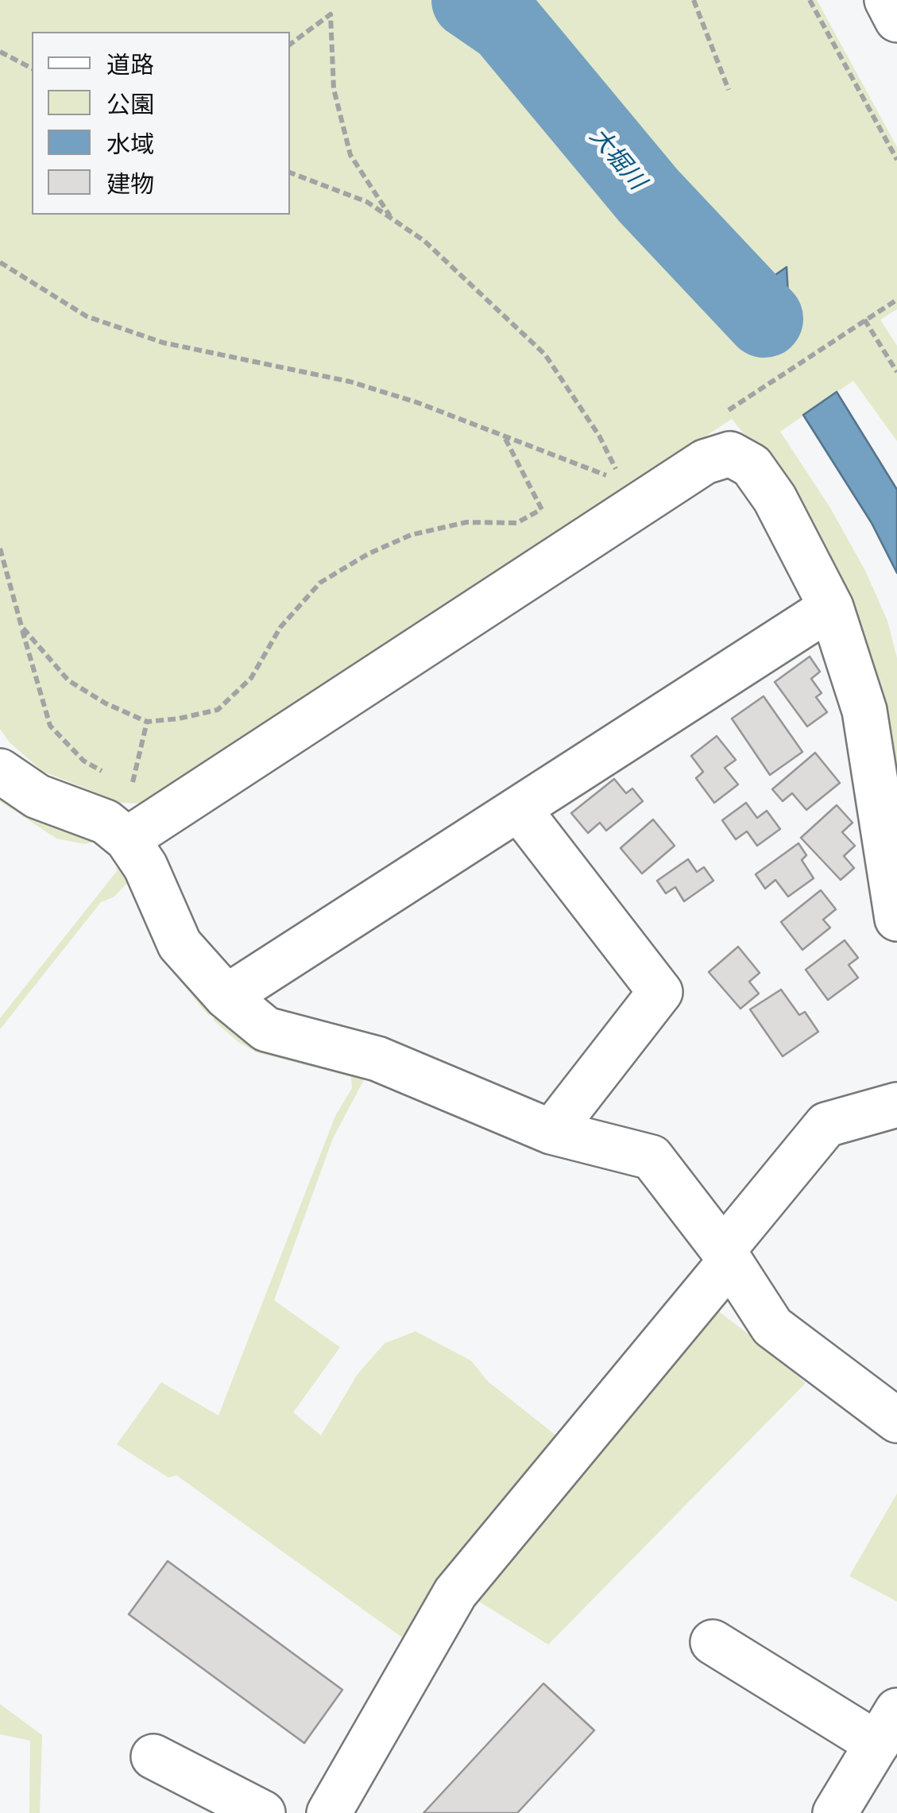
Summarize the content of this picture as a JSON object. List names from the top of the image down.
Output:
{
  "water": ["大堀川"],
  "legend": [
    "道路",
    "公園",
    "水域",
    "建物"
  ]
}
